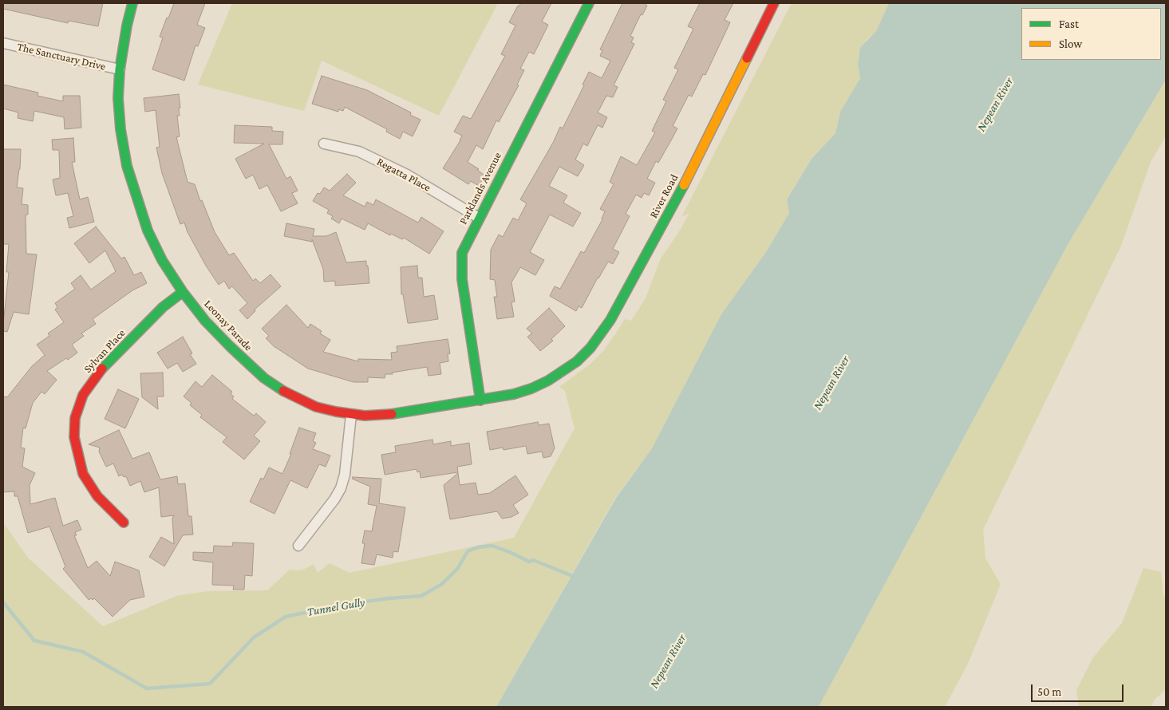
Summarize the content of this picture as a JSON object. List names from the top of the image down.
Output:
{
  "streets": {
    "street": [
      "The Sanctuary Drive",
      "Regatta Place",
      "Parklands Avenue",
      "River Road",
      "Leonay Parade",
      "Sylvan Place"
    ]
  },
  "crossings": [
    ["The Sanctuary Drive", "Leonay Parade"],
    ["Regatta Place", "Parklands Avenue"],
    ["Parklands Avenue", "Leonay Parade"],
    ["River Road", "Leonay Parade"],
    ["Leonay Parade", "Sylvan Place"]
  ],
  "water": ["Nepean River", "Tunnel Gully"],
  "legend": ["Fast", "Slow"],
  "scale_bar": "50 m"
}
